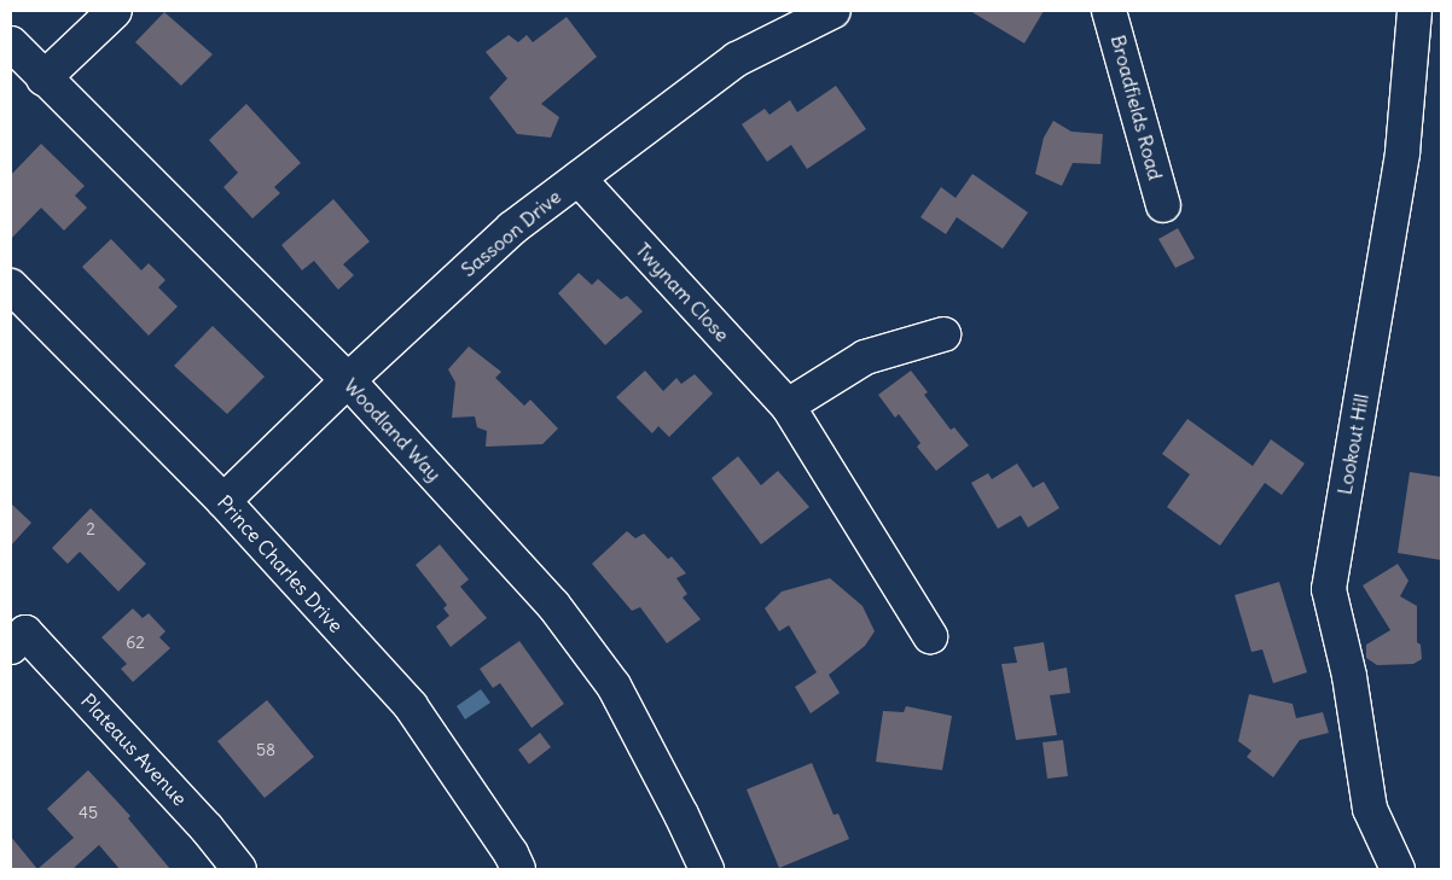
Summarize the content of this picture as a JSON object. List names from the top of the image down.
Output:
{
  "streets": {
    "main road": [
      "Broadfields Road",
      "Sassoon Drive",
      "Twynam Close",
      "Woodland Way",
      "Lookout Hill",
      "Prince Charles Drive",
      "Plateaus Avenue"
    ]
  },
  "crossings": [
    ["Sassoon Drive", "Twynam Close"],
    ["Sassoon Drive", "Woodland Way"],
    ["Sassoon Drive", "Prince Charles Drive"]
  ],
  "house_numbers": [
    "2",
    "62",
    "58",
    "45"
  ]
}
